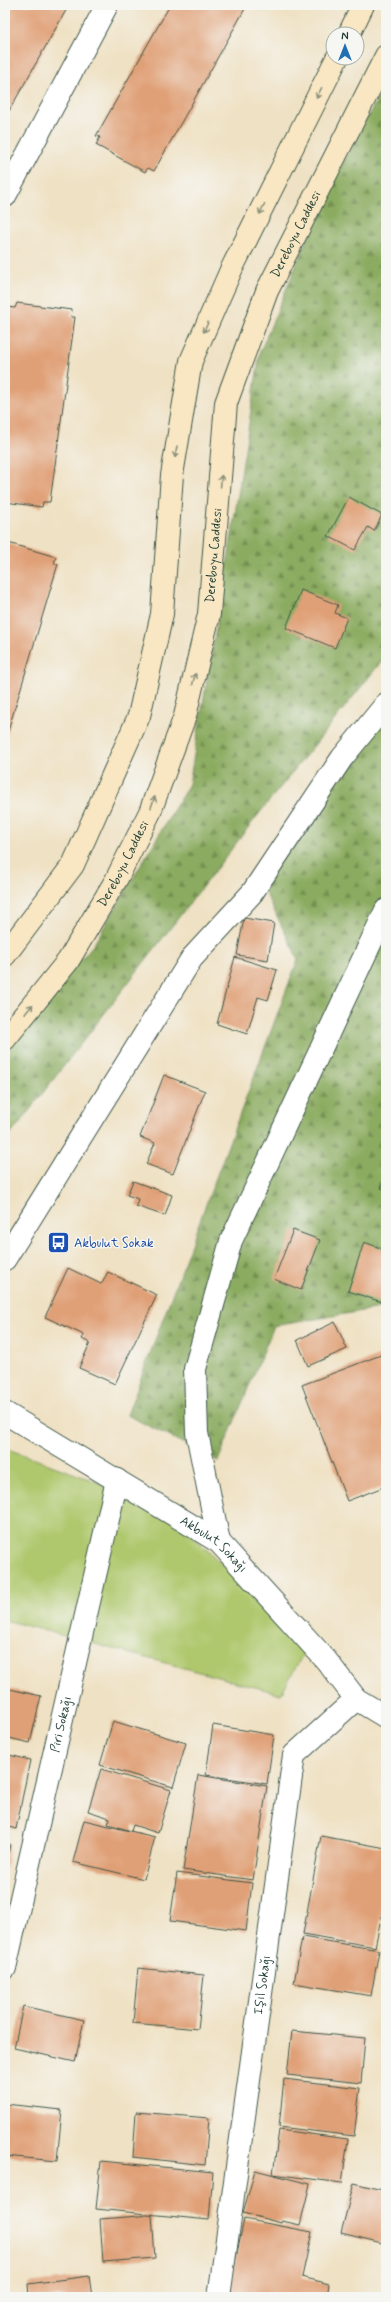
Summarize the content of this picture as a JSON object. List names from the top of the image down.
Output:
{
  "streets": {
    "main road": ["Dereboyu Caddesi"],
    "street": ["Akbulut Sokağı", "Piri Sokağı", "Işıl Sokağı"]
  },
  "crossings": [
    ["Akbulut Sokağı", "Piri Sokağı"],
    ["Akbulut Sokağı", "Işıl Sokağı"]
  ],
  "places": {
    "bus stop": ["Akbulut Sokak"]
  },
  "north": "top"
}
